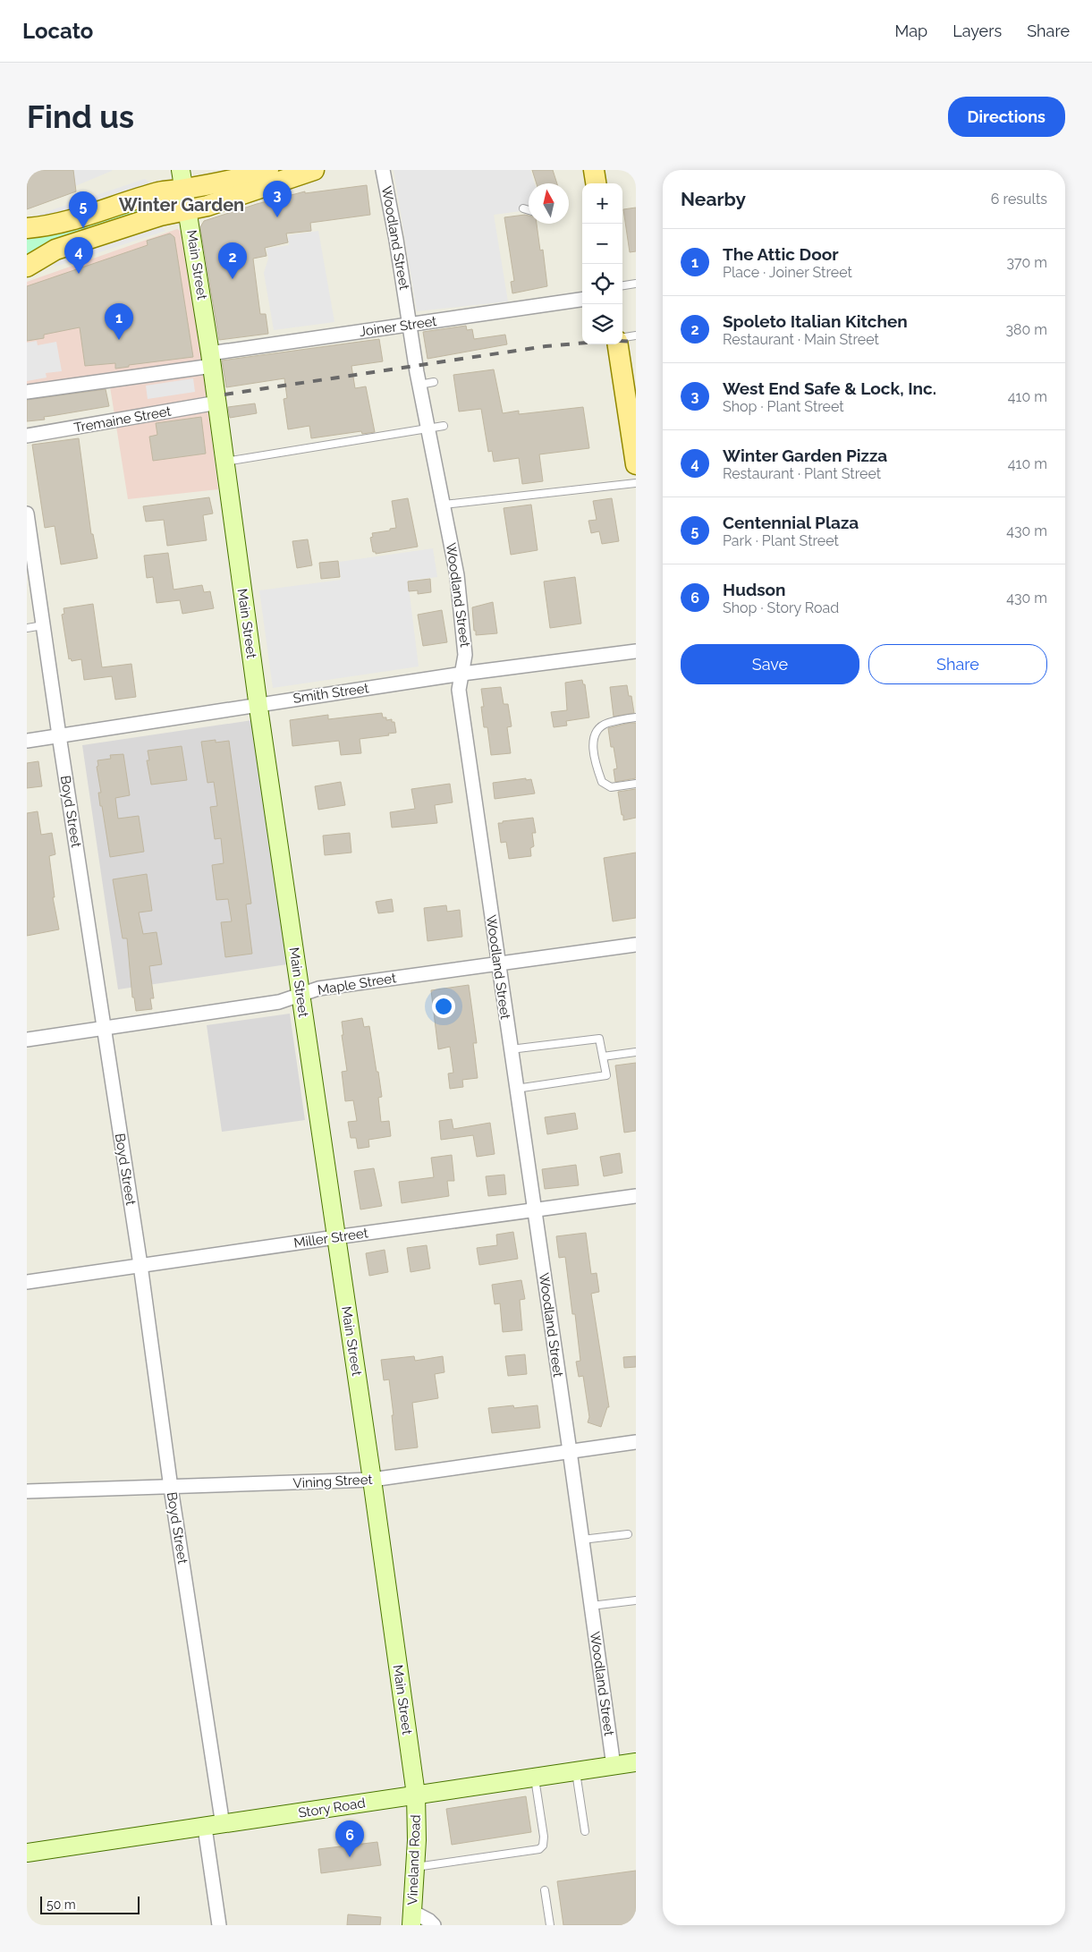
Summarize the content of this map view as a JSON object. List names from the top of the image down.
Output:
{
  "streets": {
    "main road": ["Main Street", "Story Road", "Vineland Road"],
    "street": [
      "Woodland Street",
      "Joiner Street",
      "Tremaine Street",
      "Smith Street",
      "Boyd Street",
      "Maple Street",
      "Miller Street",
      "Vining Street"
    ]
  },
  "crossings": [
    ["Woodland Street", "Joiner Street"],
    ["Woodland Street", "Smith Street"],
    ["Woodland Street", "Maple Street"],
    ["Woodland Street", "Miller Street"],
    ["Woodland Street", "Vining Street"],
    ["Woodland Street", "Story Road"],
    ["Main Street", "Joiner Street"],
    ["Main Street", "Tremaine Street"],
    ["Main Street", "Smith Street"],
    ["Main Street", "Maple Street"],
    ["Main Street", "Miller Street"],
    ["Main Street", "Vining Street"],
    ["Main Street", "Story Road"],
    ["Main Street", "Vineland Road"],
    ["Smith Street", "Boyd Street"],
    ["Boyd Street", "Maple Street"],
    ["Boyd Street", "Miller Street"],
    ["Boyd Street", "Vining Street"],
    ["Boyd Street", "Story Road"],
    ["Story Road", "Vineland Road"]
  ],
  "districts": ["Winter Garden"],
  "scale_bar": "50 m",
  "north": "top",
  "page": {
    "header": "Locato",
    "nav": ["Map", "Layers", "Share"],
    "buttons": [
      "Directions",
      ["Save", "Share"]
    ],
    "title": "Find us",
    "heading": ["Nearby", "6 results"],
    "pins": [
      "3",
      "5",
      "4",
      "2",
      "1",
      "6"
    ],
    "map_buttons": ["+", "−"],
    "list": [
      {
        "mark": "1",
        "name": "The Attic Door",
        "note": "Place · Joiner Street",
        "value": "370 m"
      },
      {
        "mark": "2",
        "name": "Spoleto Italian Kitchen",
        "note": "Restaurant · Main Street",
        "value": "380 m"
      },
      {
        "mark": "3",
        "name": "West End Safe & Lock, Inc.",
        "note": "Shop · Plant Street",
        "value": "410 m"
      },
      {
        "mark": "4",
        "name": "Winter Garden Pizza",
        "note": "Restaurant · Plant Street",
        "value": "410 m"
      },
      {
        "mark": "5",
        "name": "Centennial Plaza",
        "note": "Park · Plant Street",
        "value": "430 m"
      },
      {
        "mark": "6",
        "name": "Hudson",
        "note": "Shop · Story Road",
        "value": "430 m"
      }
    ],
    "scale": "50 m"
  }
}
